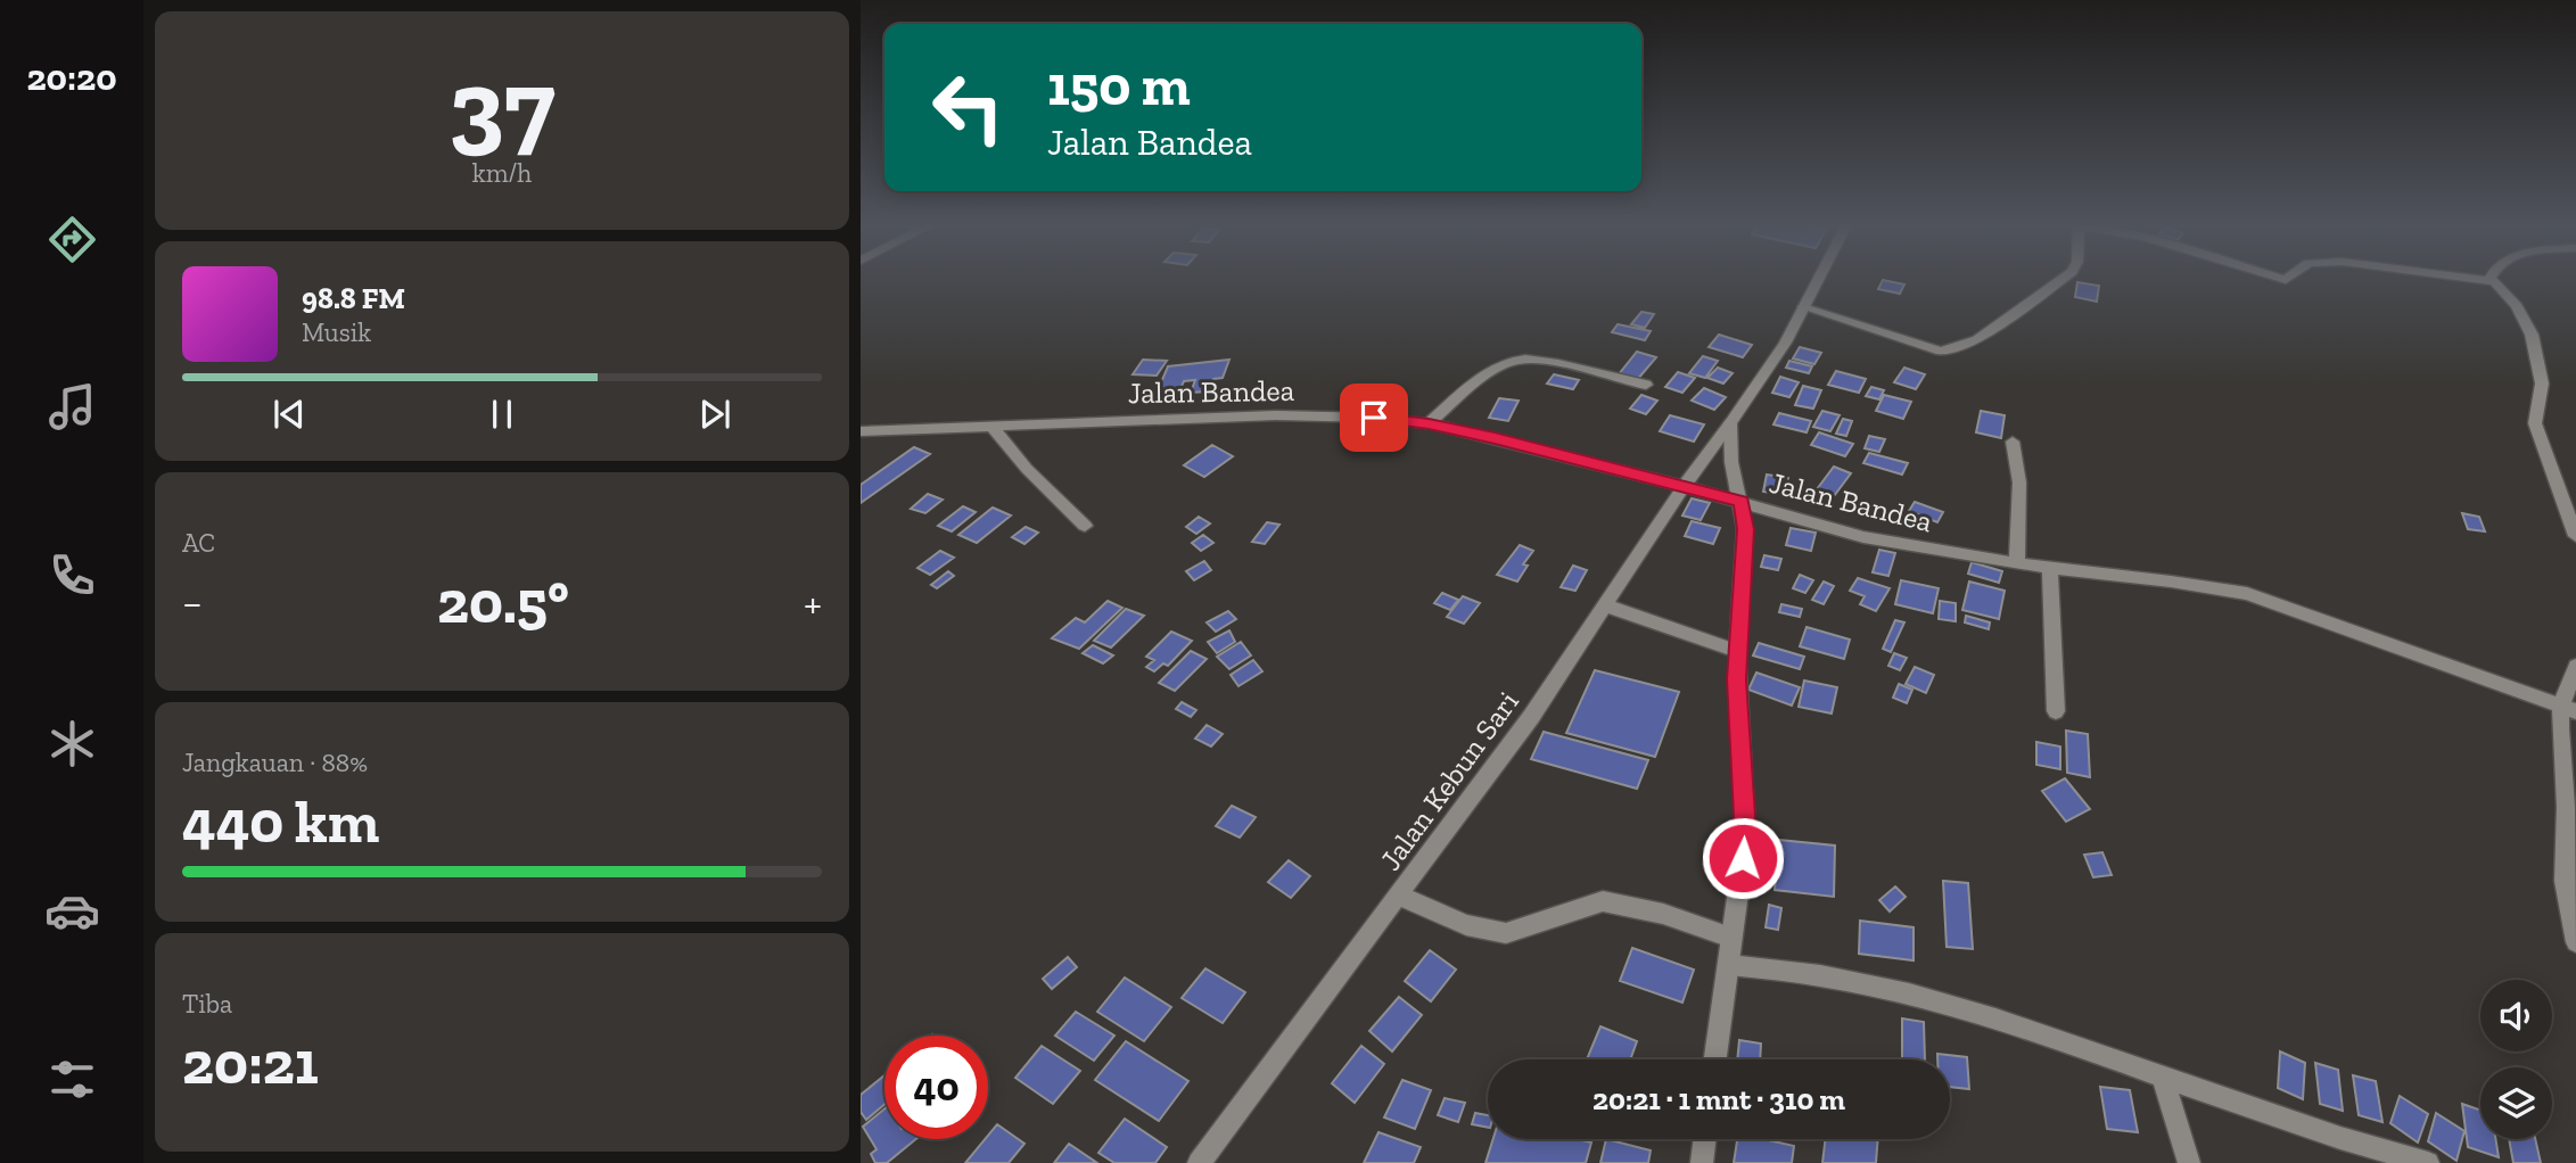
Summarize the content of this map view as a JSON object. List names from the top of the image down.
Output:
{
  "streets": {
    "street": ["Jalan Bandea", "Jalan Kebun Sari"]
  },
  "crossings": [
    ["Jalan Bandea", "Jalan Kebun Sari"]
  ],
  "page": {
    "tabs": "20:20",
    "tile": [
      ["37", "km/h"],
      "AC",
      ["Jangkauan · 88%", "440 km"],
      ["Tiba", "20:21"]
    ],
    "turn": ["150 m", "Jalan Bandea"],
    "song": ["98.8 FM", "Musik"],
    "heat": ["−", "20.5°", "+"],
    "limit": "40",
    "trip": "20:21 · 1 mnt · 310 m"
  }
}
